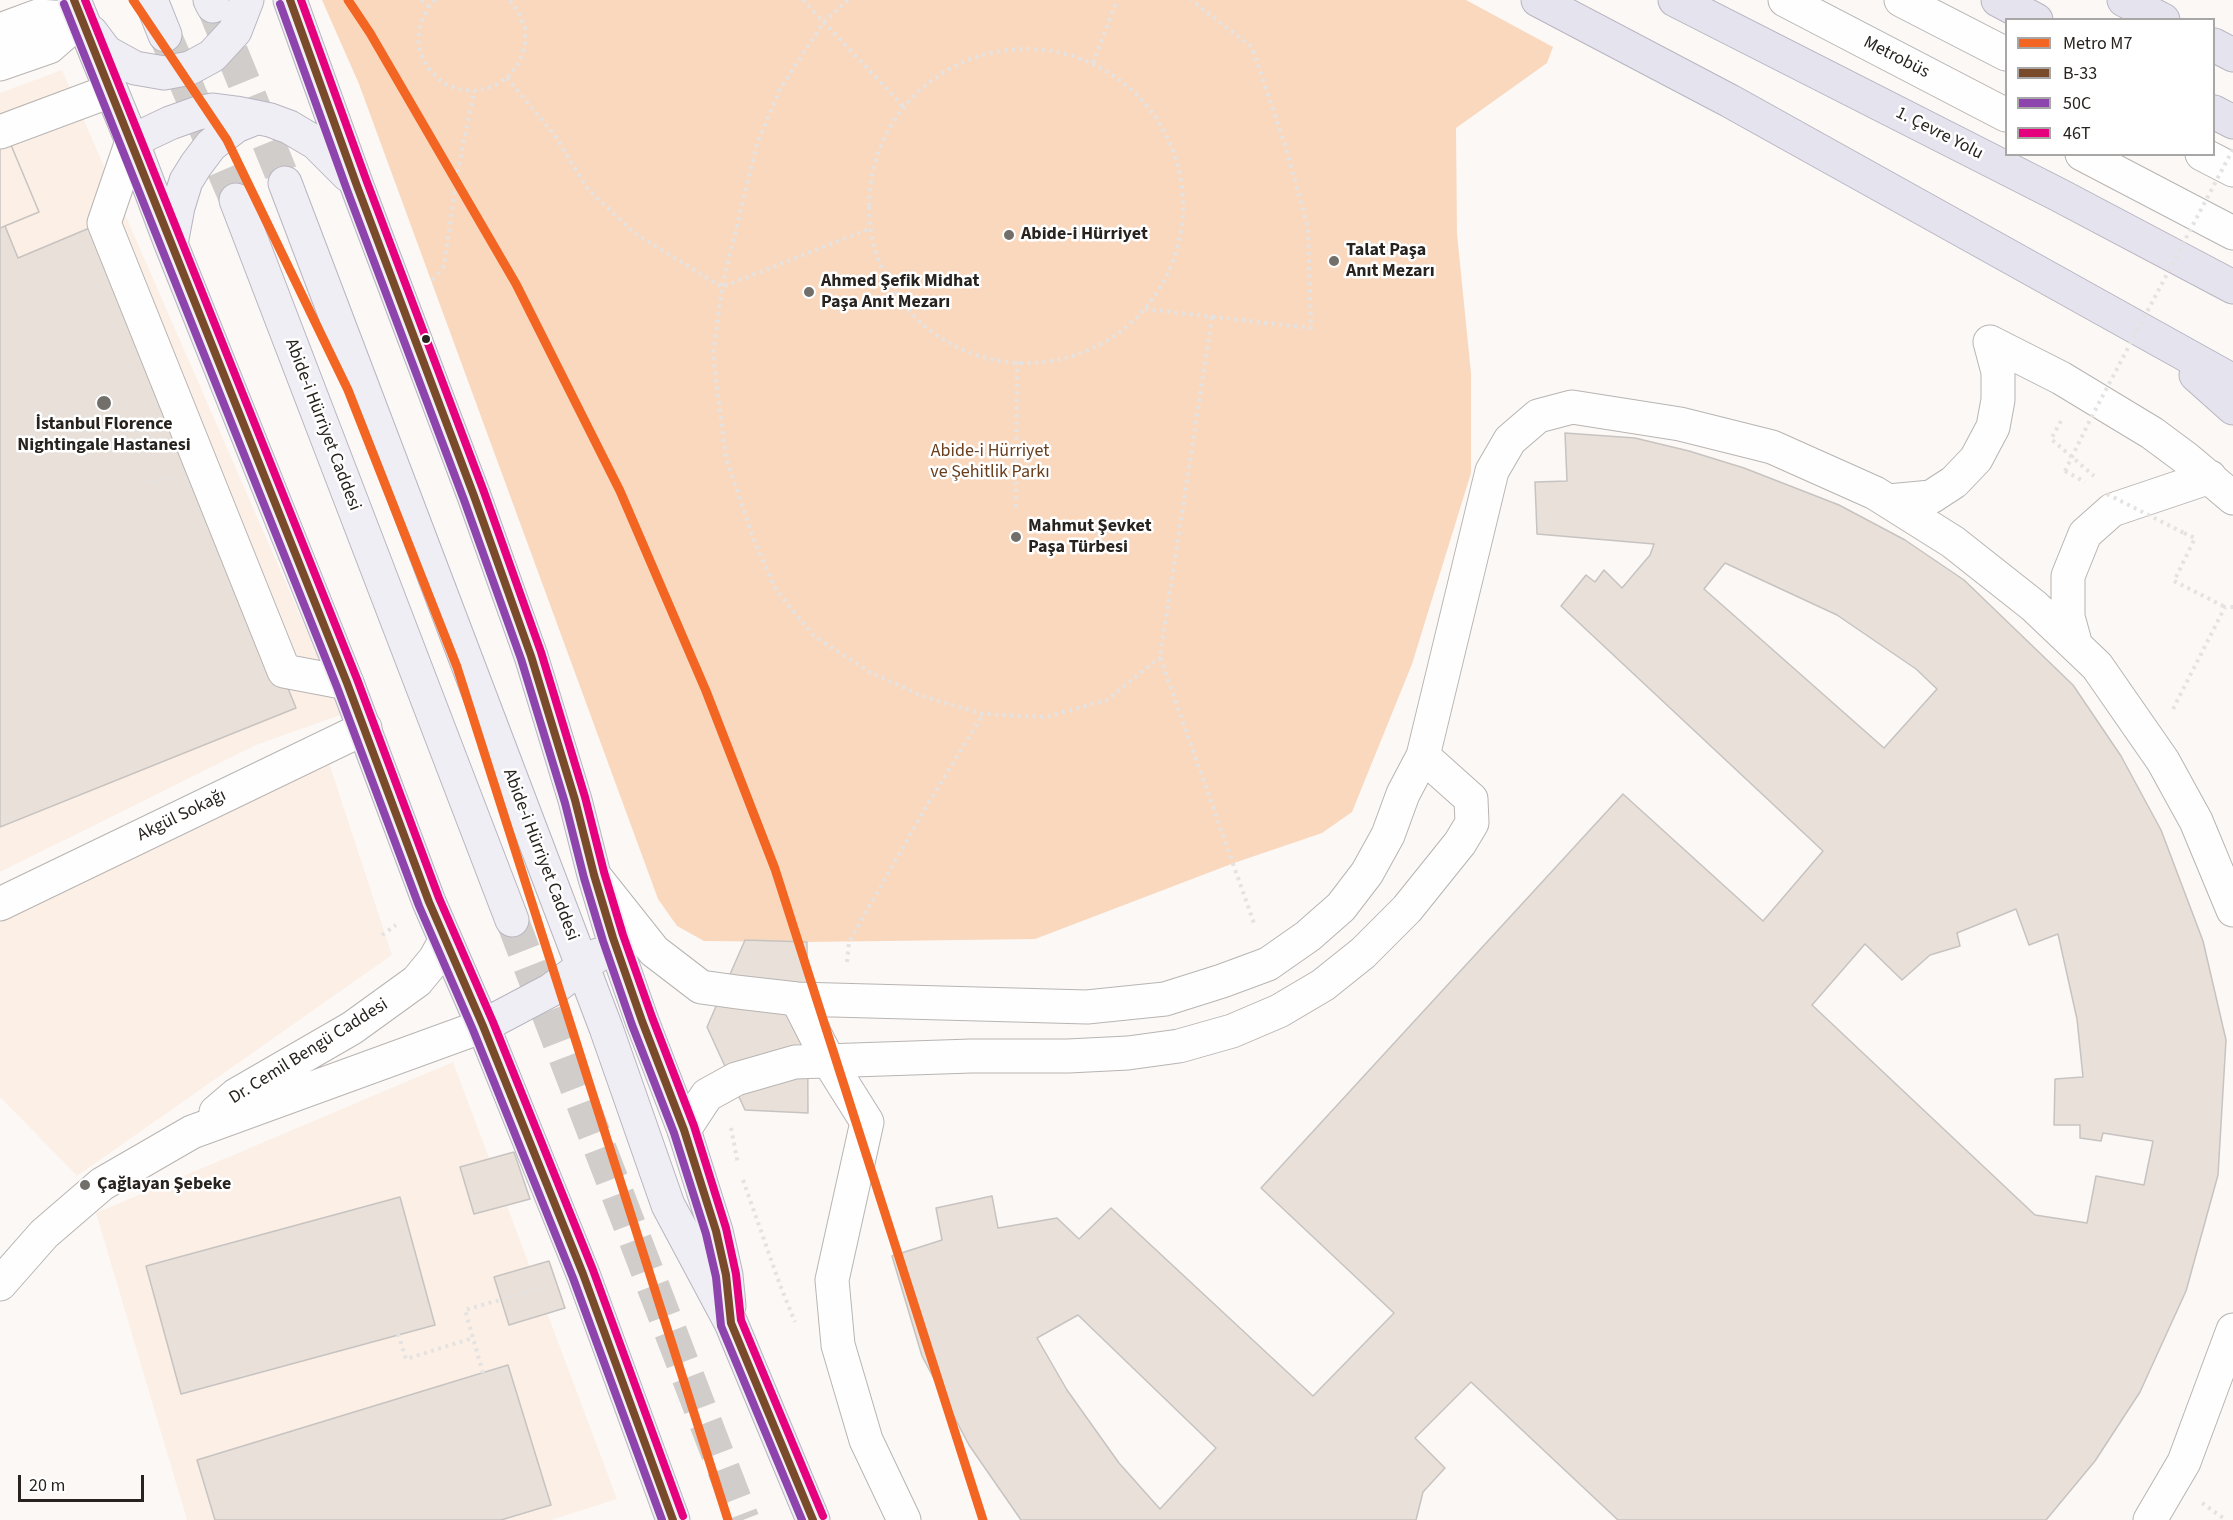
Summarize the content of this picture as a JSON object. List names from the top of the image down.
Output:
{
  "streets": {
    "highway": ["1. Çevre Yolu"],
    "main road": ["Abide-i Hürriyet Caddesi"],
    "street": ["Metrobüs", "Akgül Sokağı", "Dr. Cemil Bengü Caddesi"]
  },
  "parks": ["Abide-i Hürriyet ve Şehitlik Parkı"],
  "places": [
    "Abide-i Hürriyet",
    "Talat Paşa Anıt Mezarı",
    "Ahmed Şefik Midhat Paşa Anıt Mezarı",
    "İstanbul Florence Nightingale Hastanesi",
    "Mahmut Şevket Paşa Türbesi",
    "Çağlayan Şebeke"
  ],
  "lines": [
    "metro line M7",
    "transit line B-33",
    "transit line 46T",
    "transit line 50C"
  ],
  "legend": [
    "Metro M7",
    "B-33",
    "50C",
    "46T"
  ],
  "scale_bar": "20 m"
}
